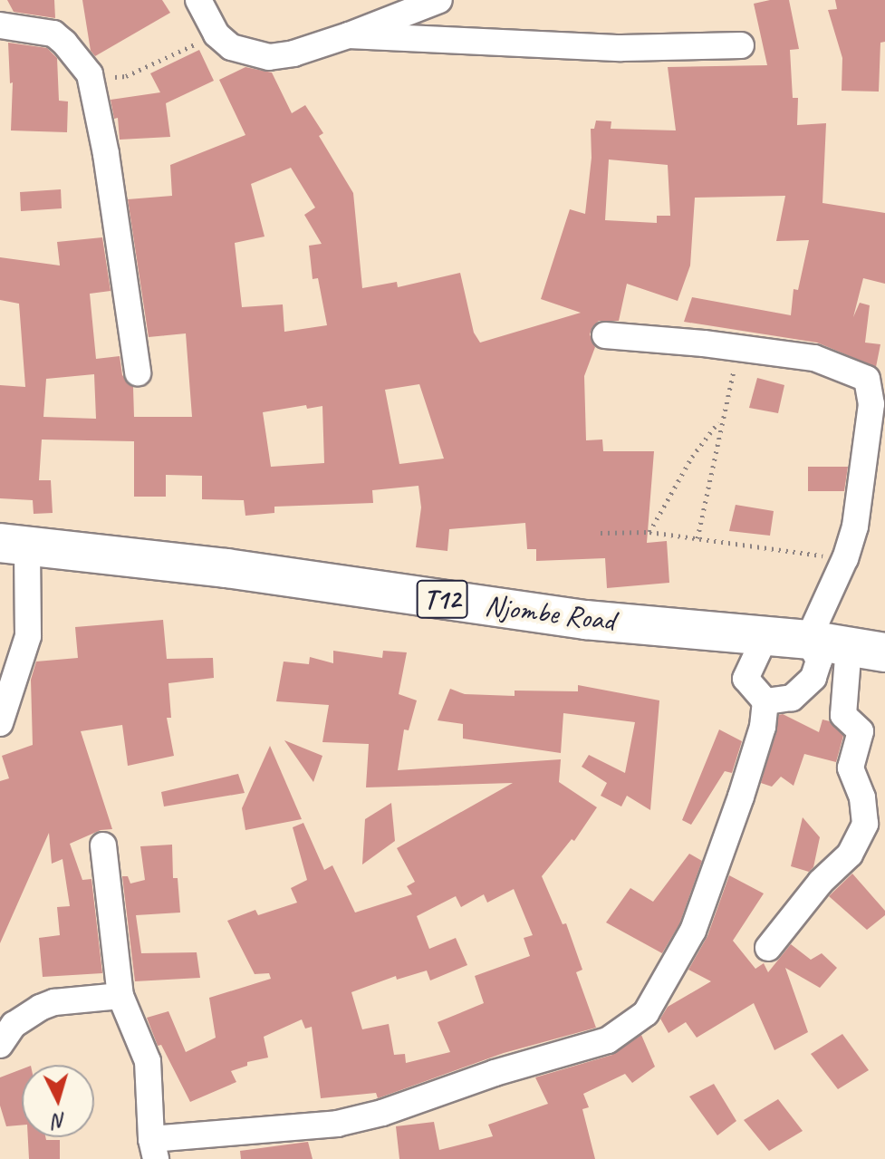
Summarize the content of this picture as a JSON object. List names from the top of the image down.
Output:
{
  "streets": {
    "highway": ["T12", "Njombe Road"]
  },
  "north": "bottom"
}
